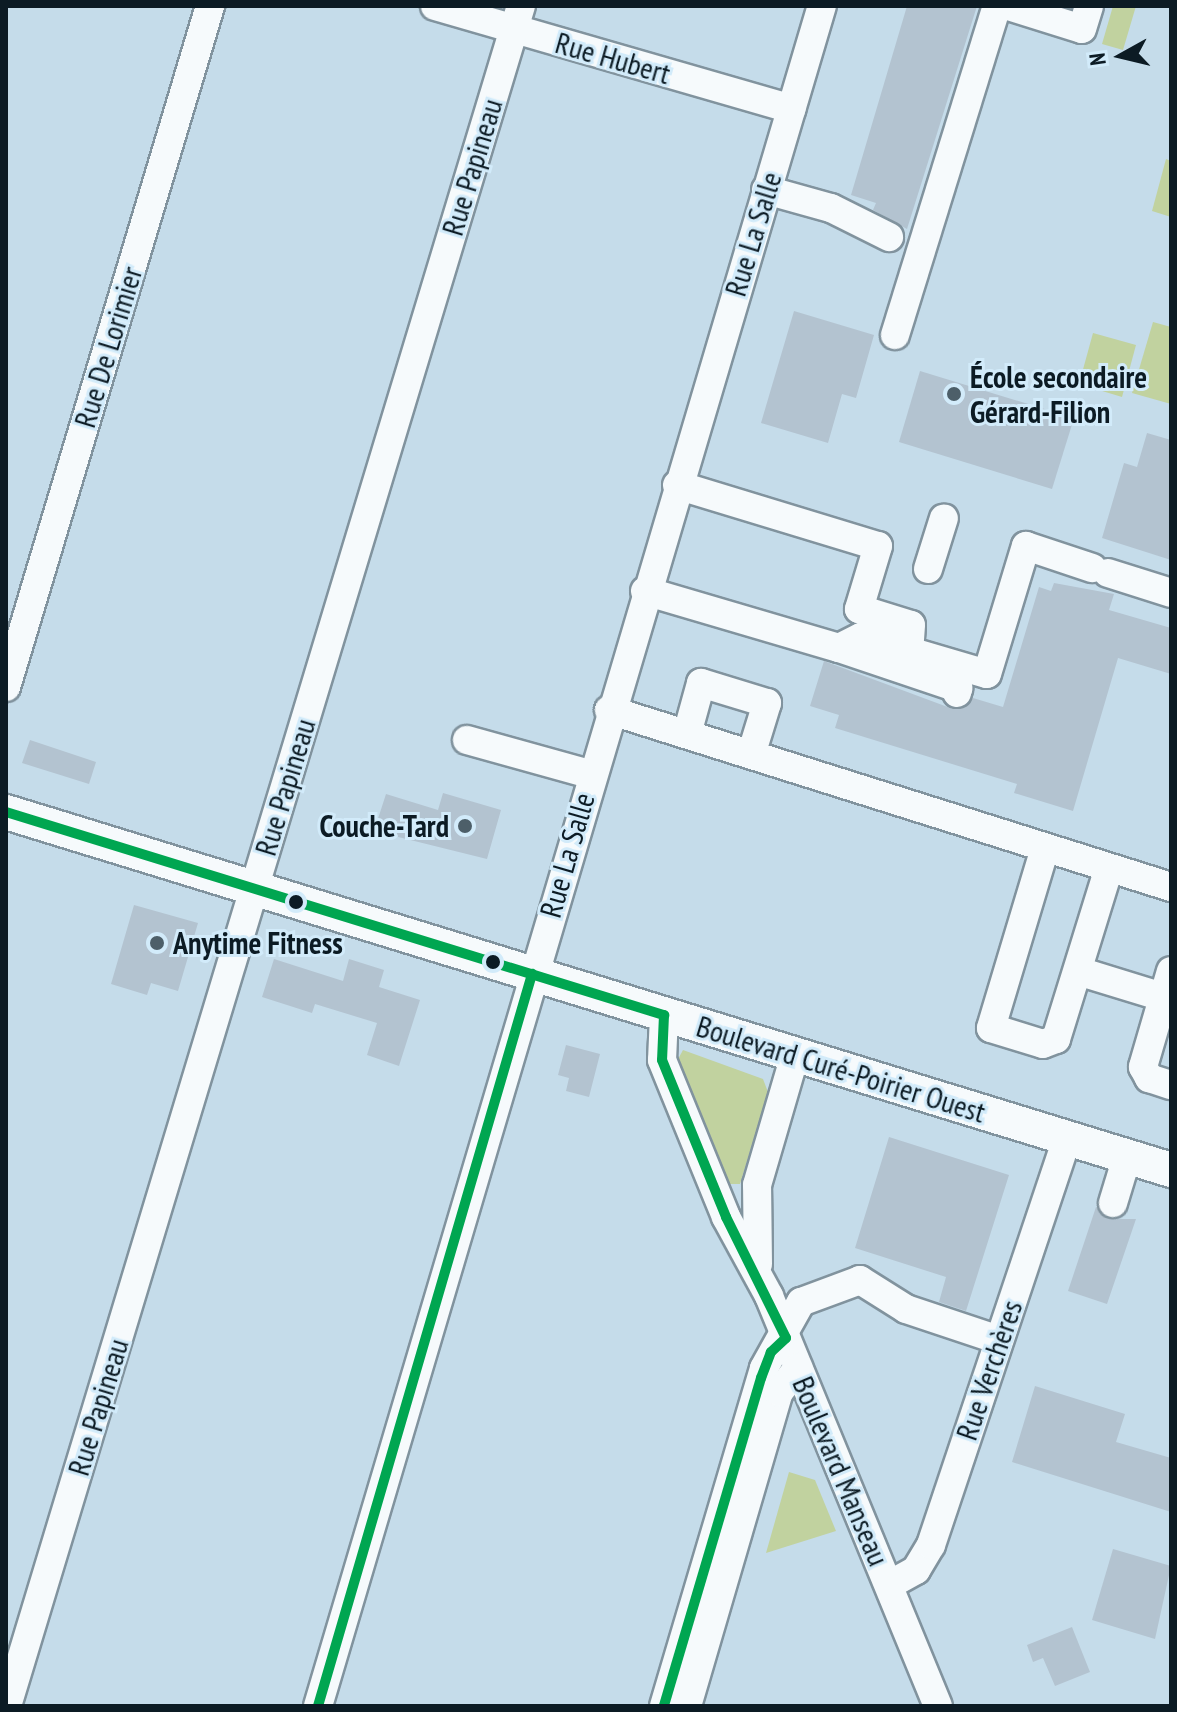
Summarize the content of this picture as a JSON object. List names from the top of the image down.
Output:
{
  "streets": {
    "main road": ["Boulevard Curé-Poirier Ouest"],
    "street": [
      "Rue Hubert",
      "Rue Papineau",
      "Rue La Salle",
      "Rue De Lorimier",
      "Rue Verchères",
      "Boulevard Manseau"
    ]
  },
  "crossings": [
    ["Rue Hubert", "Rue Papineau"],
    ["Rue Hubert", "Rue La Salle"],
    ["Rue Papineau", "Boulevard Curé-Poirier Ouest"],
    ["Rue La Salle", "Boulevard Curé-Poirier Ouest"],
    ["Boulevard Curé-Poirier Ouest", "Rue Verchères"],
    ["Boulevard Curé-Poirier Ouest", "Boulevard Manseau"],
    ["Rue Verchères", "Boulevard Manseau"]
  ],
  "places": ["École secondaire Gérard-Filion", "Couche-Tard", "Anytime Fitness"],
  "north": "left"
}
